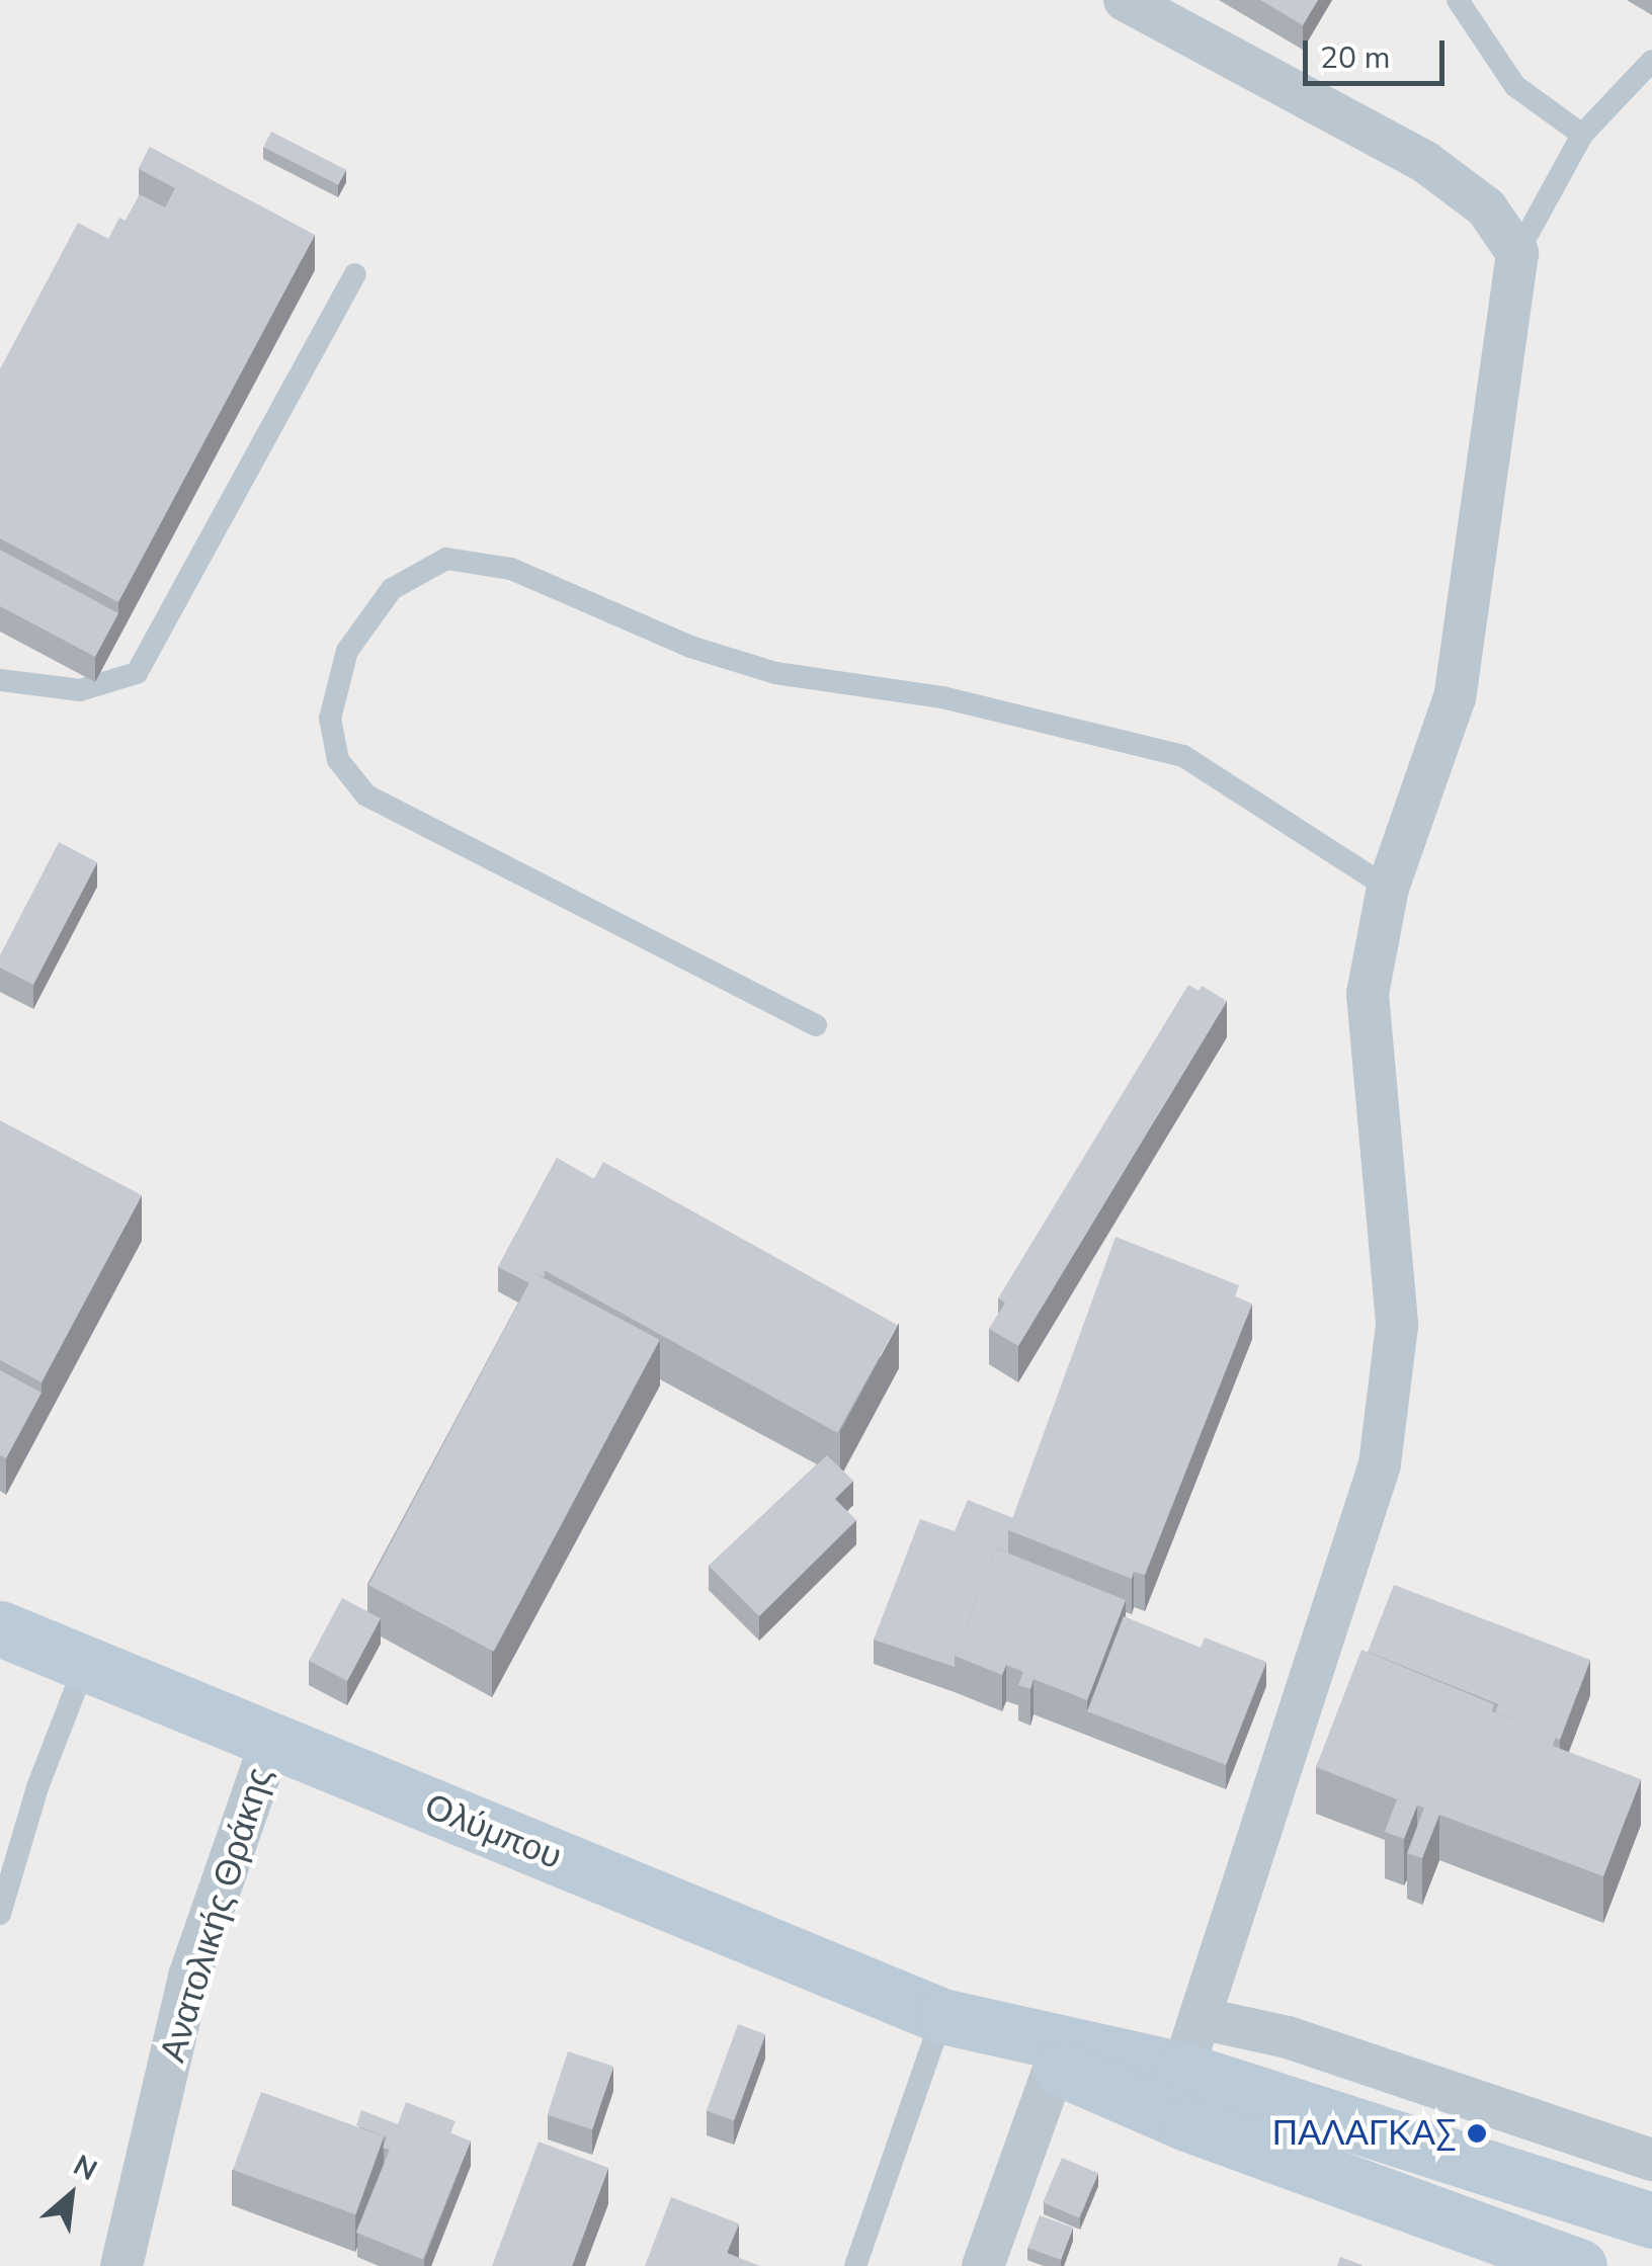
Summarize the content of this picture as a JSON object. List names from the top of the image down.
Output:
{
  "streets": {
    "main road": ["Ολύμπου"],
    "street": ["Ανατολικής Θράκης"]
  },
  "crossings": [
    ["Ολύμπου", "Ανατολικής Θράκης"]
  ],
  "places": ["ΠΑΛΑΓΚΑΣ"],
  "scale_bar": "20 m",
  "north": "top right"
}
